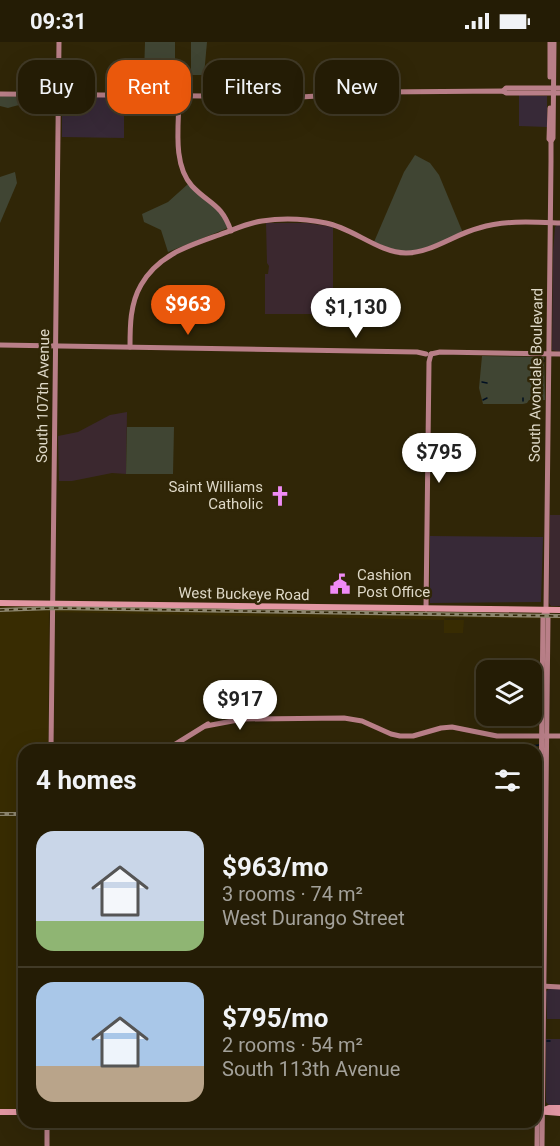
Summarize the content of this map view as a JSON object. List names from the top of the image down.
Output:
{
  "streets": {
    "main road": ["South Avondale Boulevard", "South 107th Avenue", "West Buckeye Road"]
  },
  "crossings": [
    ["South Avondale Boulevard", "West Buckeye Road"],
    ["South 107th Avenue", "West Buckeye Road"]
  ],
  "places": {
    "church": ["Saint Williams Catholic"],
    "public building": ["Cashion Post Office"]
  },
  "page": {
    "status": "09:31",
    "chip": [
      "Buy",
      "Rent",
      "Filters",
      "New"
    ],
    "price": [
      "$963",
      "$1,130",
      "$795",
      "$917"
    ],
    "heading": "4 homes",
    "list": [
      {
        "name": "$963/mo",
        "note": "3 rooms · 74 m² · West Durango Street"
      },
      {
        "name": "$795/mo",
        "note": "2 rooms · 54 m² · South 113th Avenue"
      }
    ]
  }
}
